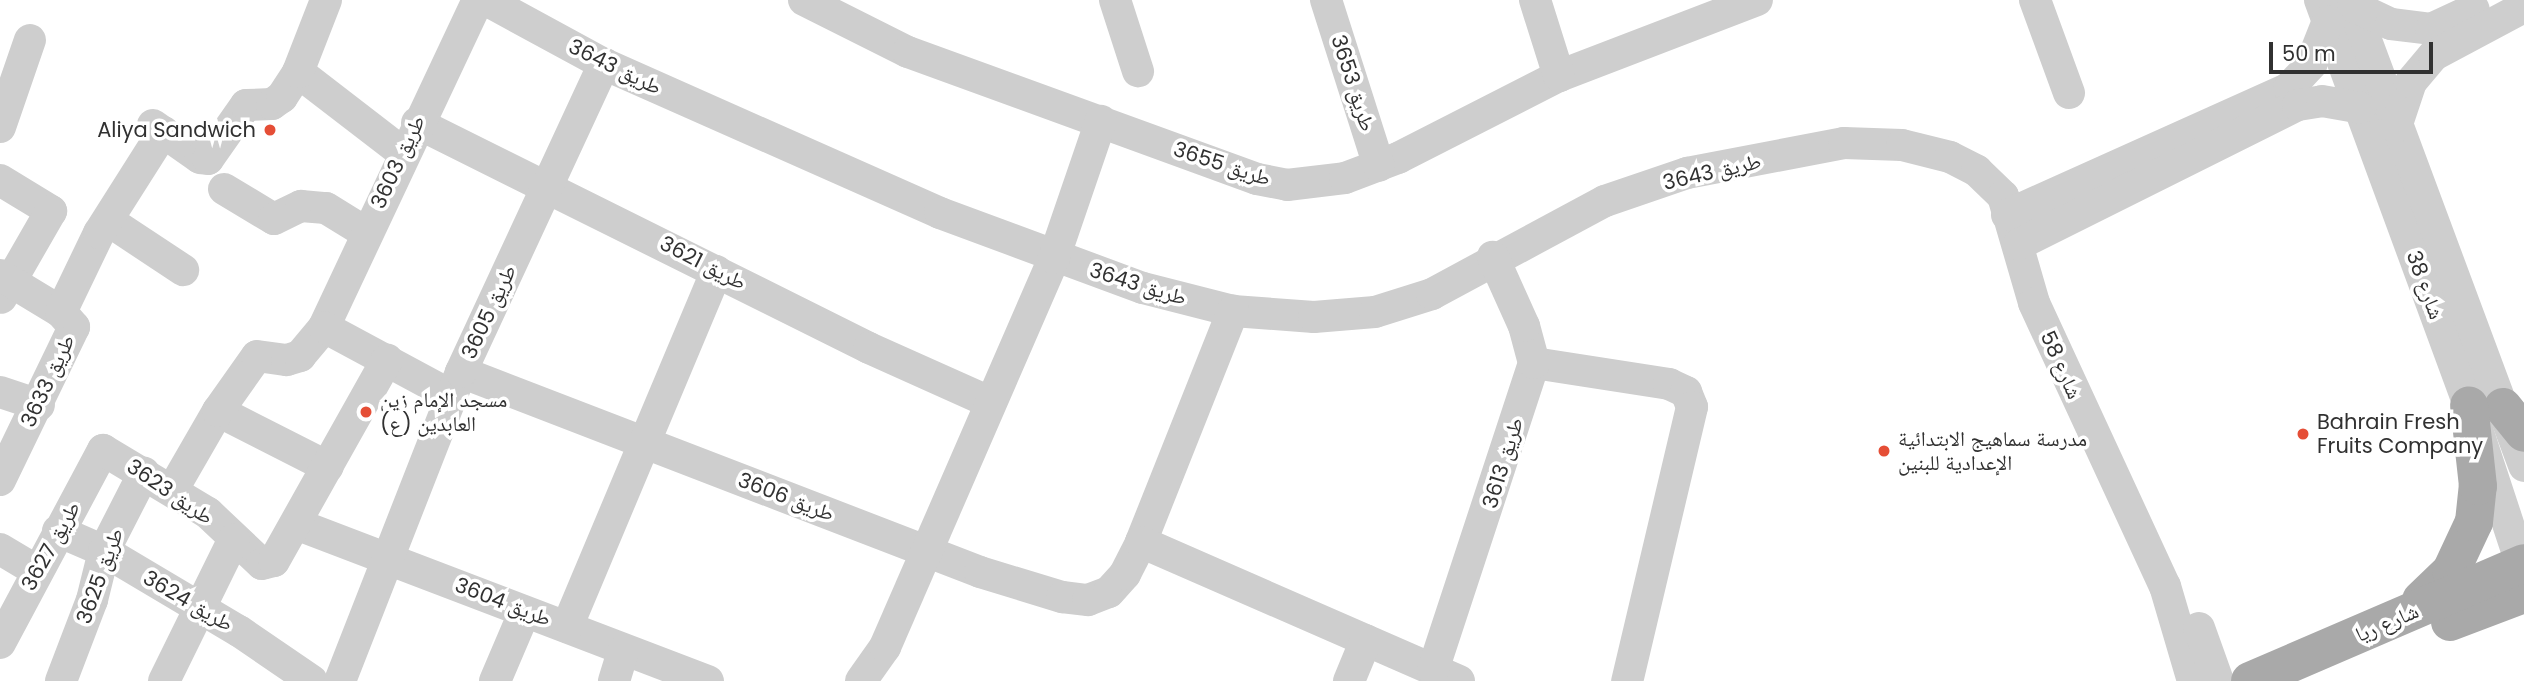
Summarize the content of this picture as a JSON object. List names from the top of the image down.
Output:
{
  "streets": {
    "main road": ["شارع ريا"],
    "street": [
      "طريق 3643",
      "طريق 3653",
      "طريق 3603",
      "طريق 3655",
      "طريق 3621",
      "شارع 38",
      "طريق 3605",
      "شارع 58",
      "طريق 3633",
      "طريق 3613",
      "طريق 3623",
      "طريق 3606",
      "طريق 3627",
      "طريق 3625",
      "طريق 3624",
      "طريق 3604"
    ]
  },
  "crossings": [
    ["طريق 3643", "طريق 3605"],
    ["طريق 3643", "شارع 58"],
    ["طريق 3653", "طريق 3655"],
    ["طريق 3603", "طريق 3621"],
    ["طريق 3603", "طريق 3623"],
    ["طريق 3621", "طريق 3605"],
    ["شارع 38", "شارع ريا"],
    ["طريق 3605", "طريق 3606"],
    ["طريق 3605", "طريق 3604"],
    ["طريق 3623", "طريق 3627"],
    ["طريق 3623", "طريق 3625"],
    ["طريق 3623", "طريق 3624"],
    ["طريق 3623", "طريق 3604"],
    ["طريق 3627", "طريق 3624"],
    ["طريق 3625", "طريق 3624"]
  ],
  "places": [
    "Aliya Sandwich",
    "مسجد الإمام زين العابدين (ع)",
    "Bahrain Fresh Fruits Company",
    "مدرسة سماهيج الابتدائية الإعدادية للبنين"
  ],
  "scale_bar": "50 m"
}
